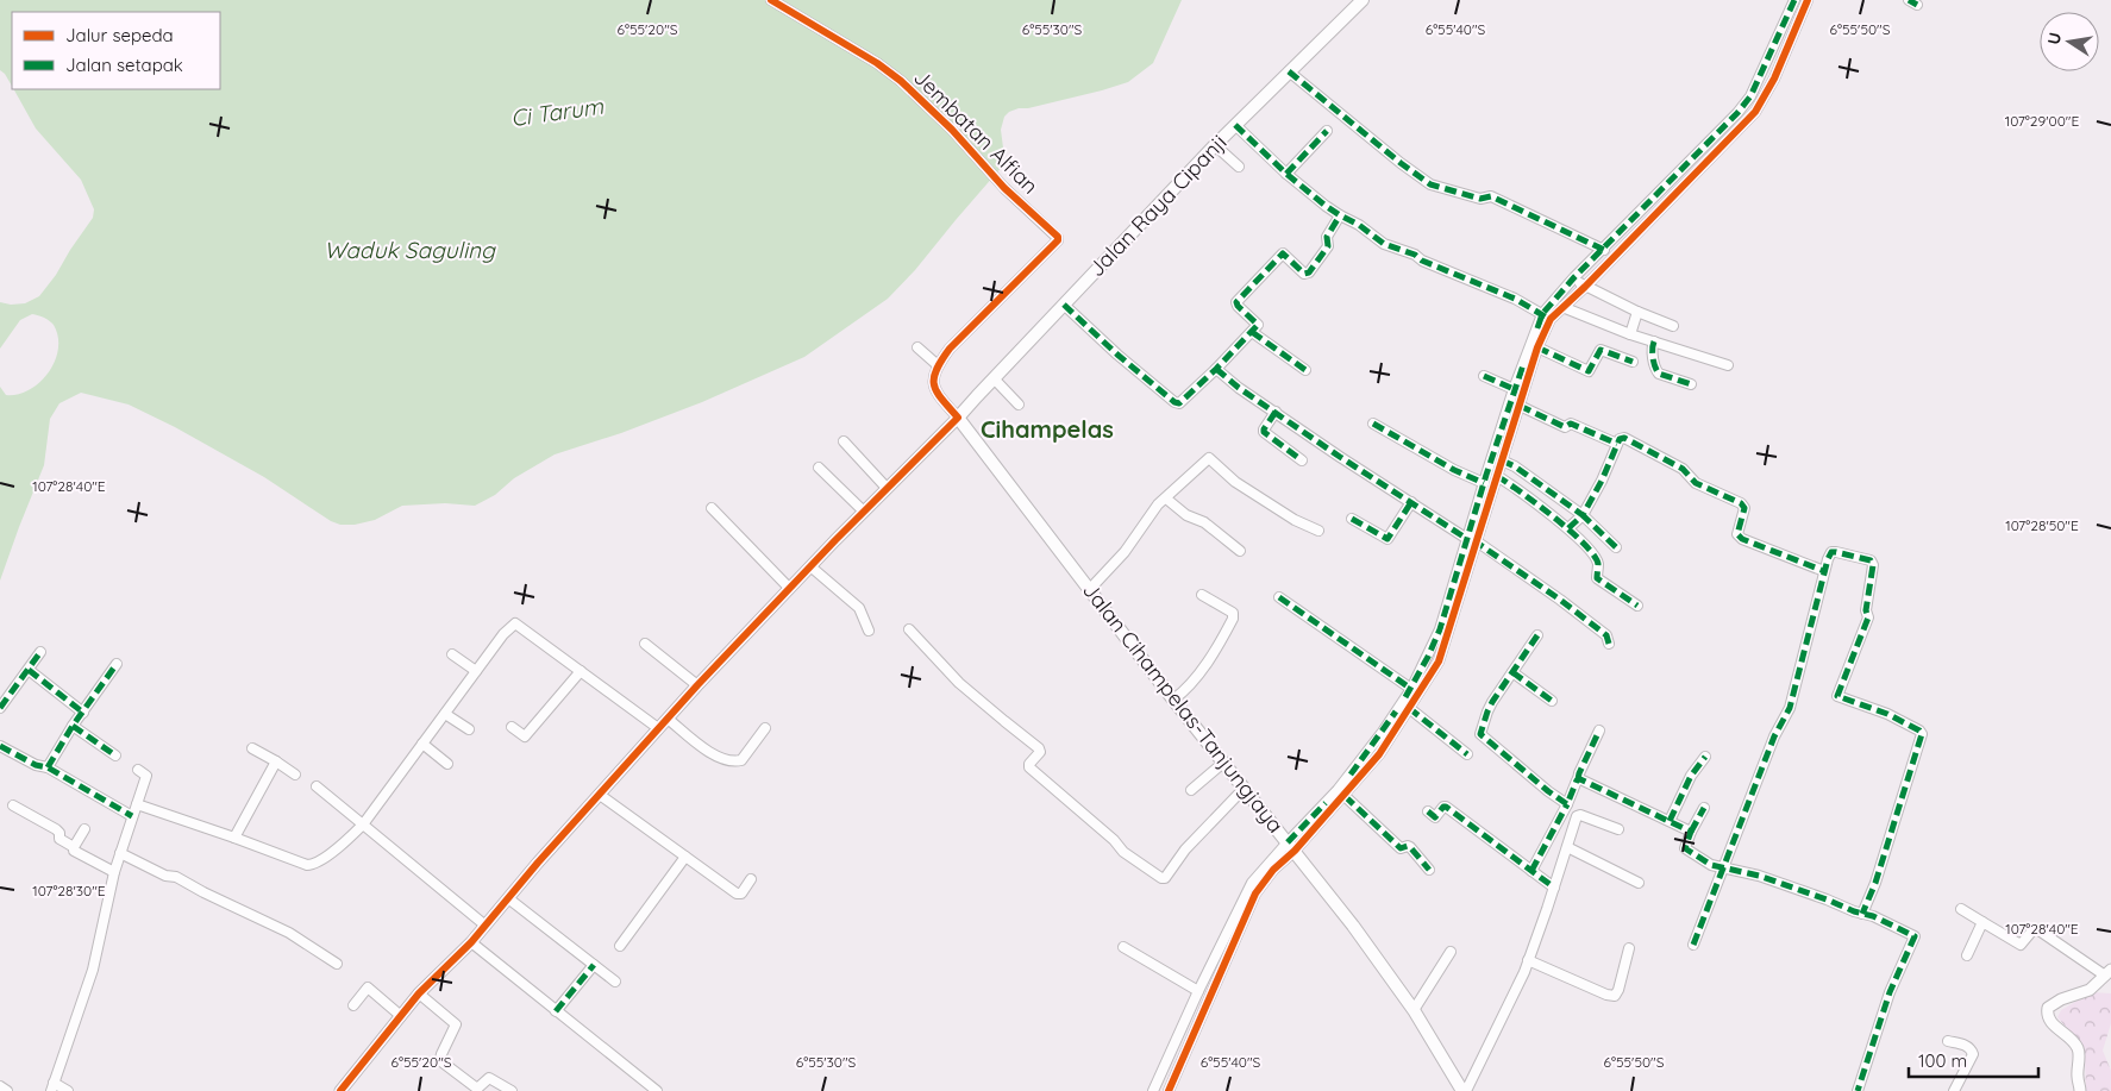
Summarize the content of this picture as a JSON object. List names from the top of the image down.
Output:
{
  "streets": {
    "main road": ["Jalan Raya Cipanji", "Jalan Cihampelas-Tanjungjaya"],
    "street": ["Jembatan Alfian"]
  },
  "crossings": [
    ["Jalan Raya Cipanji", "Jalan Cihampelas-Tanjungjaya"]
  ],
  "districts": ["Cihampelas"],
  "water": ["Ci Tarum", "Waduk Saguling"],
  "legend": ["Jalur sepeda", "Jalan setapak"],
  "scale_bar": "100 m",
  "north": "left",
  "coordinates": [
    "6°55'20\"S",
    "6°55'30\"S",
    "6°55'40\"S",
    "6°55'50\"S",
    "107°29'00\"E",
    "107°28'40\"E",
    "107°28'50\"E",
    "107°28'30\"E"
  ]
}
